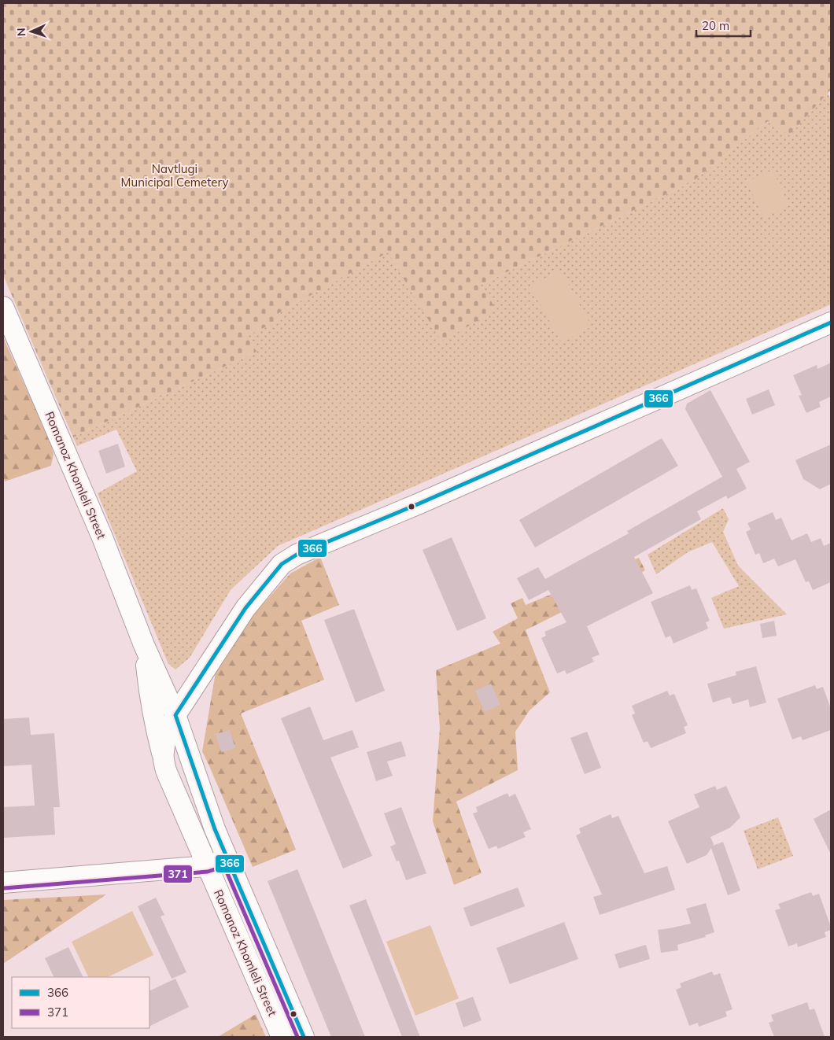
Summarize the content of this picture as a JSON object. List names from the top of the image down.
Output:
{
  "streets": {
    "street": ["Romanoz Khomleli Street"]
  },
  "parks": ["Navtlugi Municipal Cemetery"],
  "lines": ["transit line 366", "transit line 371"],
  "legend": ["366", "371"],
  "scale_bar": "20 m",
  "north": "left"
}
